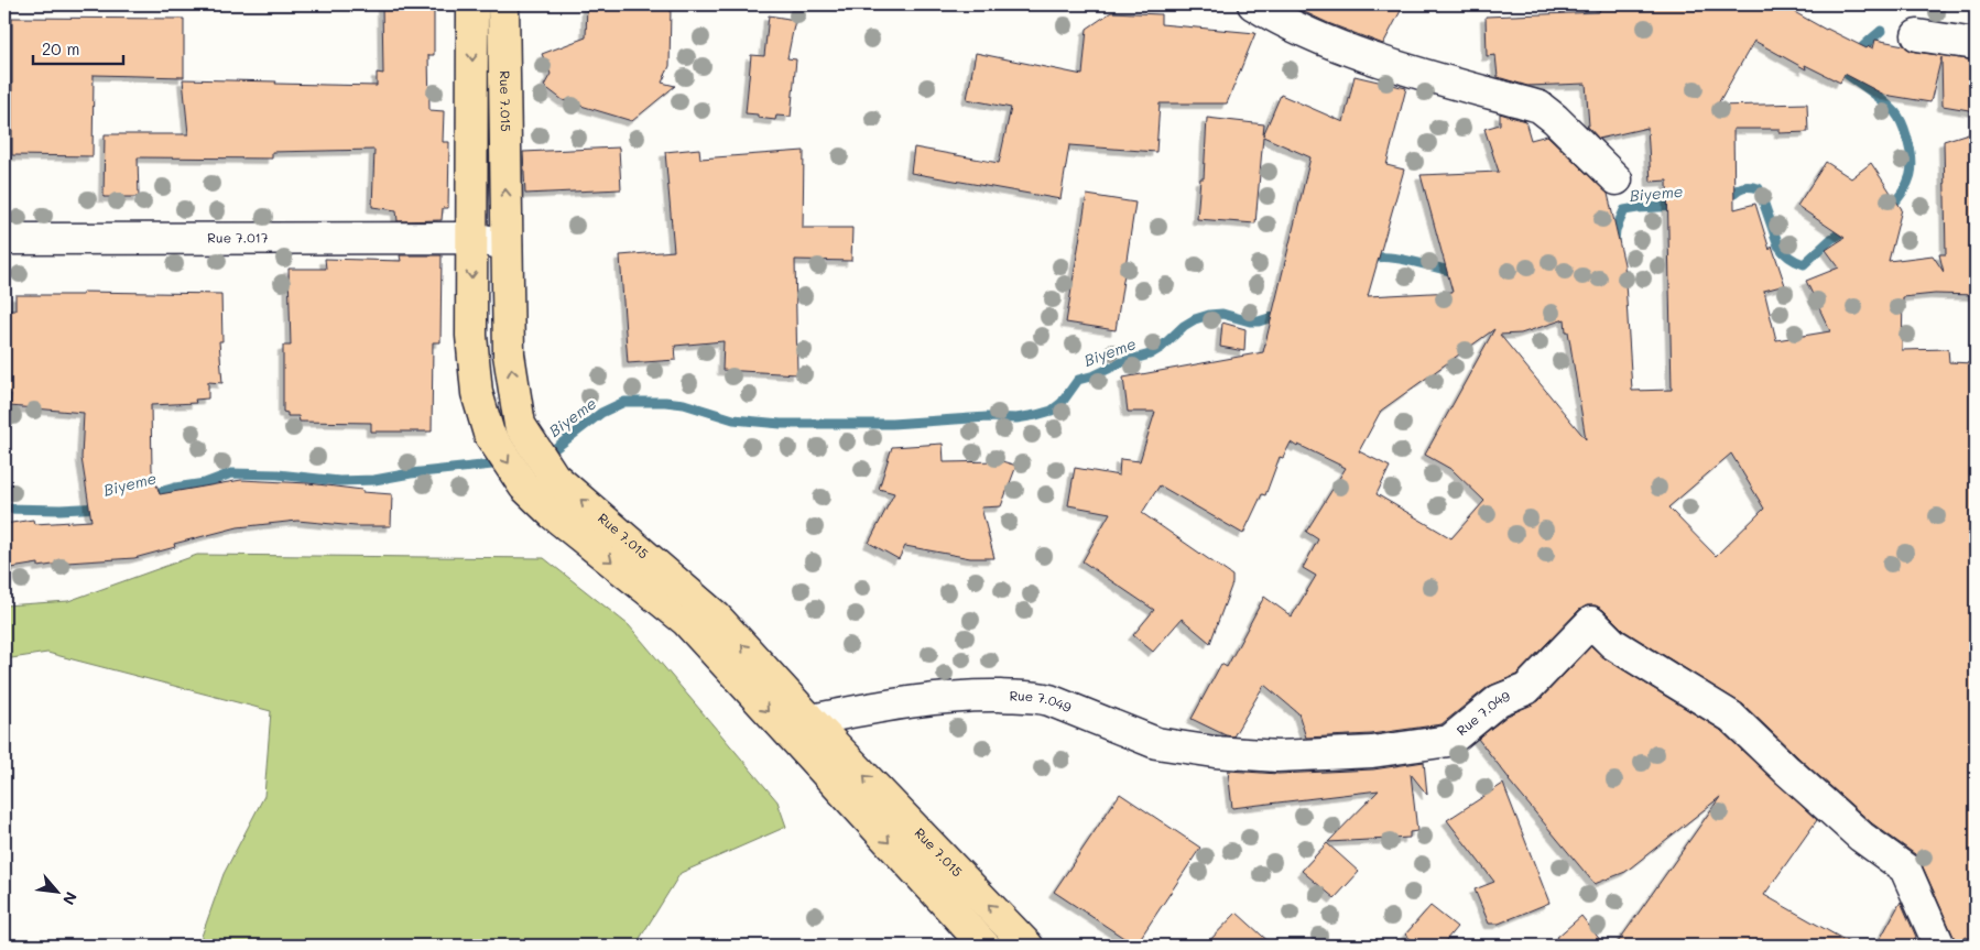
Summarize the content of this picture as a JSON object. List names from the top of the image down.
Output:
{
  "streets": {
    "main road": ["Rue 7.015"],
    "street": ["Rue 7.017", "Rue 7.049"]
  },
  "crossings": [
    ["Rue 7.015", "Rue 7.017"],
    ["Rue 7.015", "Rue 7.049"]
  ],
  "water": ["Biyeme"],
  "scale_bar": "20 m",
  "north": "bottom right"
}
